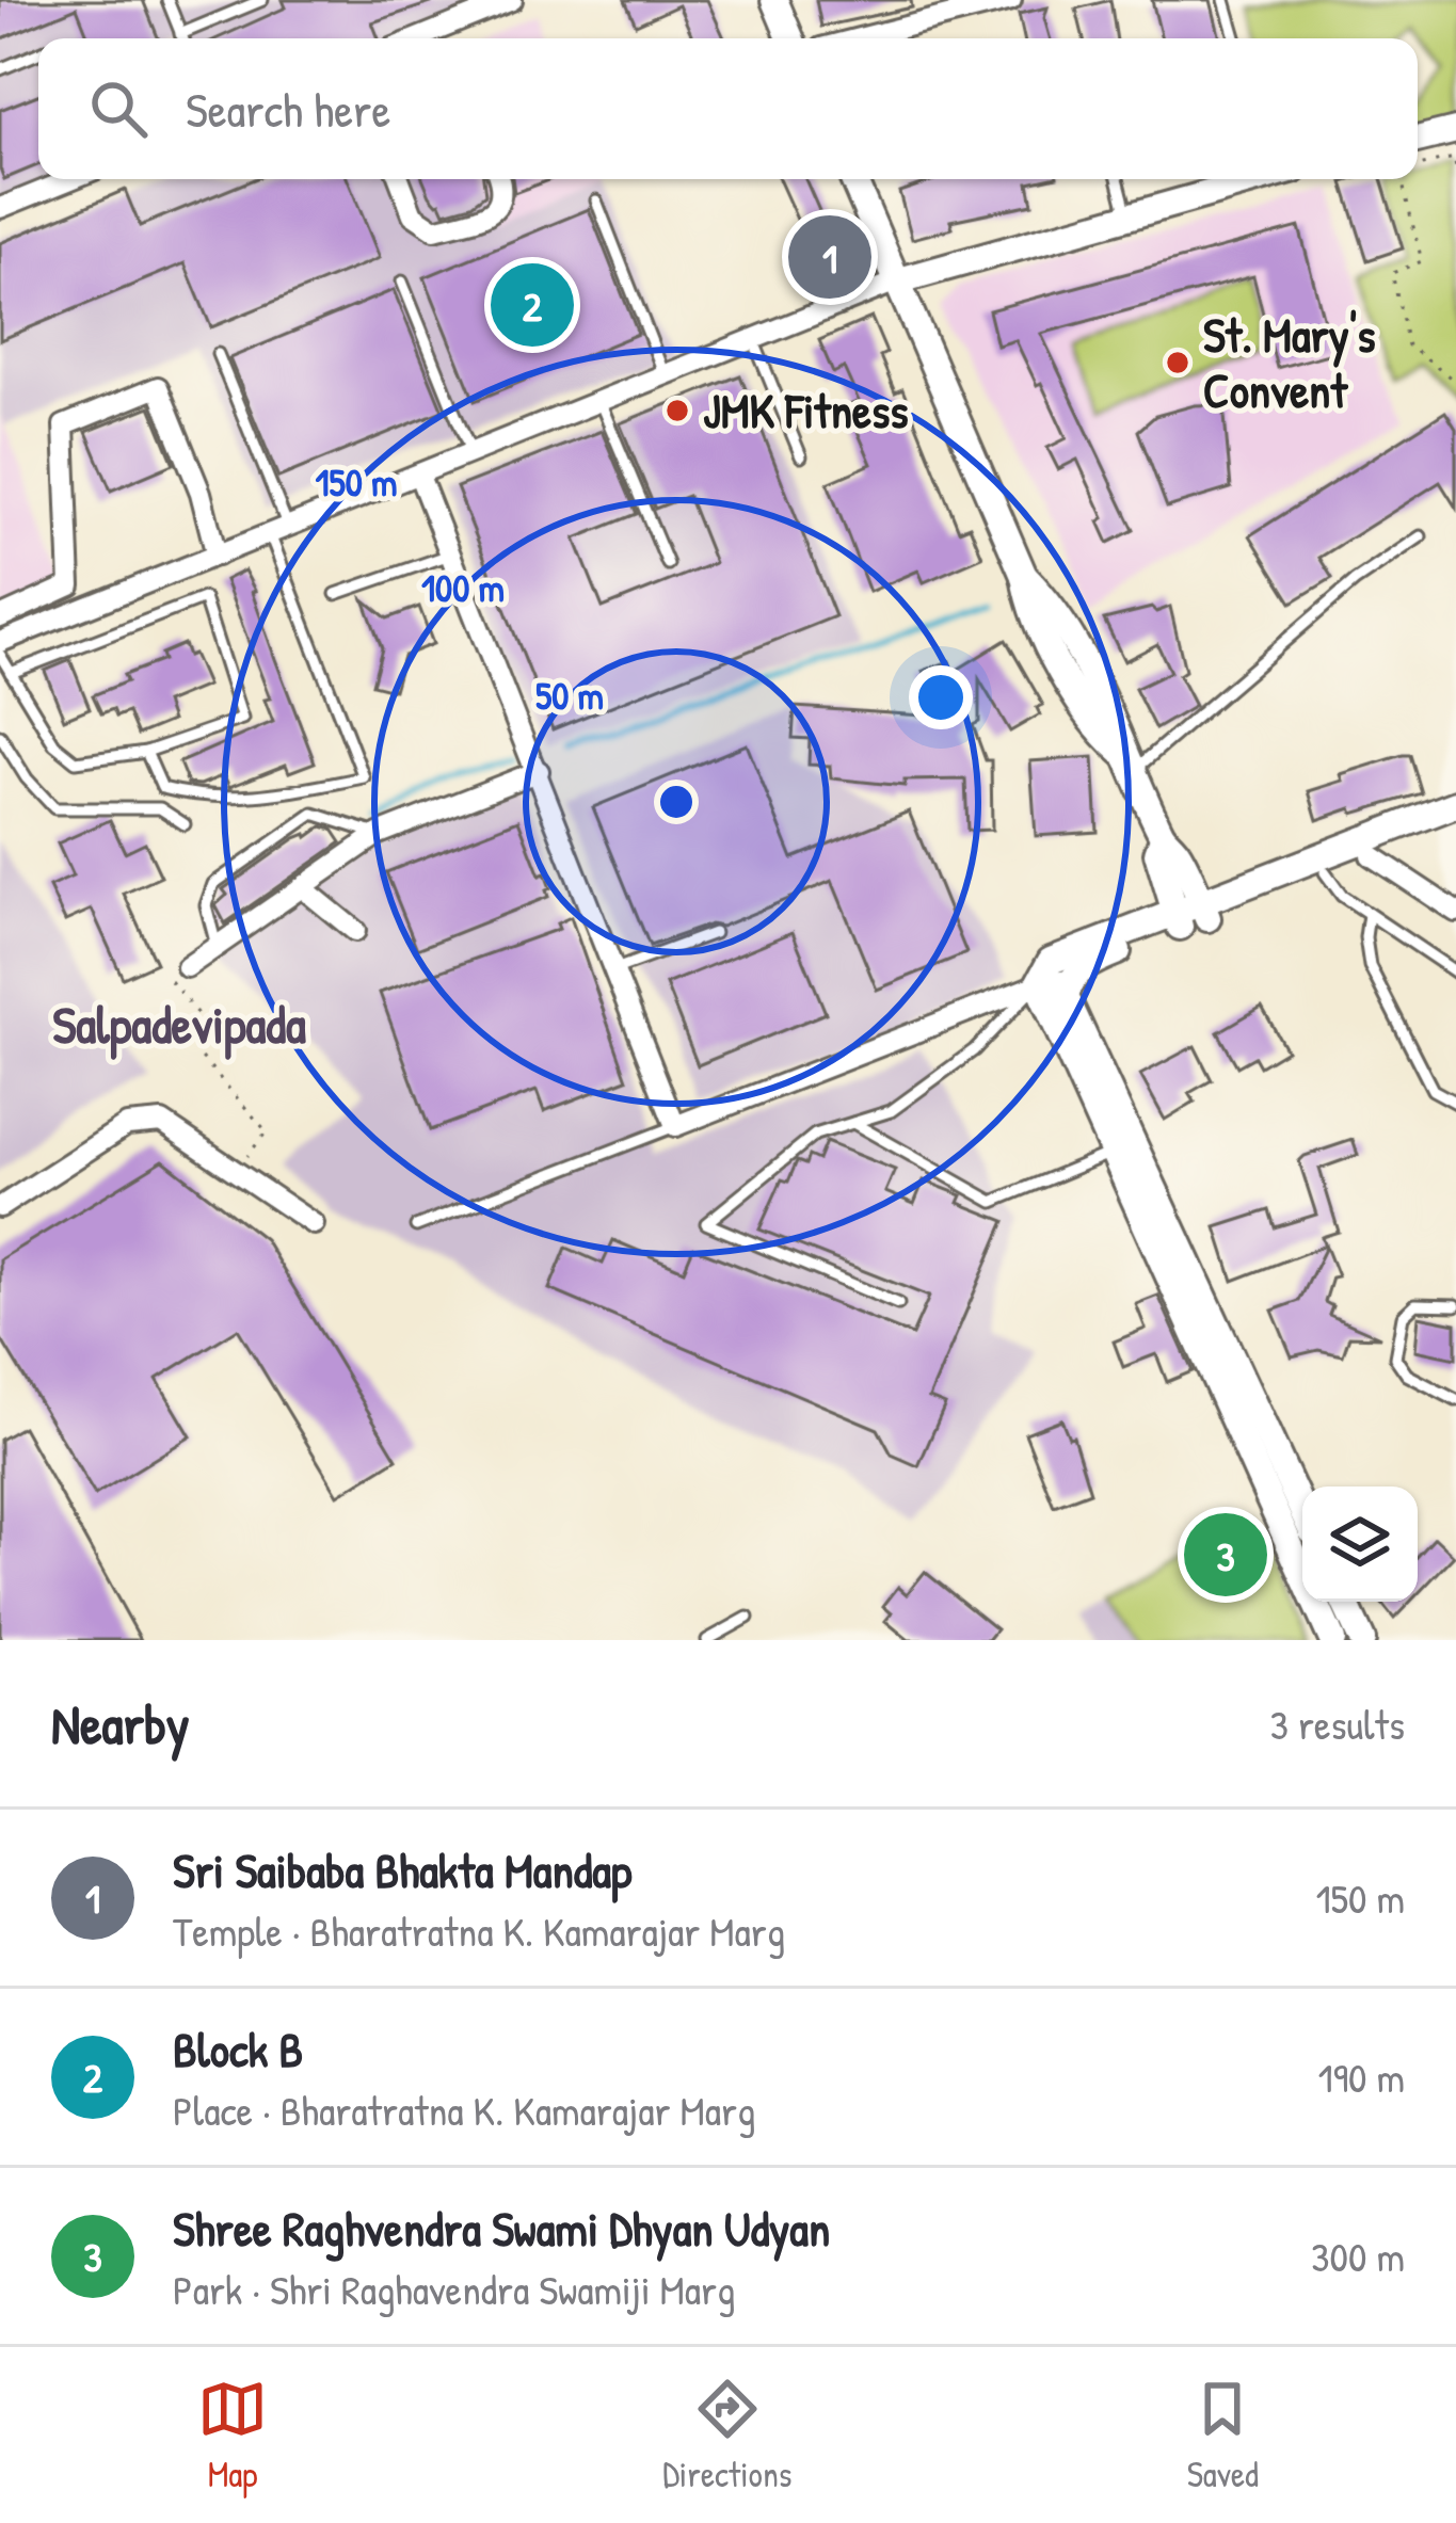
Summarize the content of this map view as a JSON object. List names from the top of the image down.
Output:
{
  "districts": ["Salpadevipada"],
  "places": ["St. Mary's Convent", "JMK Fitness"],
  "page": {
    "search": "Search here",
    "pins": ["1", "2", "3"],
    "heading": ["Nearby", "3 results"],
    "list": [
      {
        "mark": "1",
        "name": "Sri Saibaba Bhakta Mandap",
        "note": "Temple · Bharatratna K. Kamarajar Marg",
        "value": "150 m"
      },
      {
        "mark": "2",
        "name": "Block B",
        "note": "Place · Bharatratna K. Kamarajar Marg",
        "value": "190 m"
      },
      {
        "mark": "3",
        "name": "Shree Raghvendra Swami Dhyan Udyan",
        "note": "Park · Shri Raghavendra Swamiji Marg",
        "value": "300 m"
      }
    ],
    "nav": ["Map", "Directions", "Saved"]
  },
  "rings": ["150 m", "100 m", "50 m"]
}
